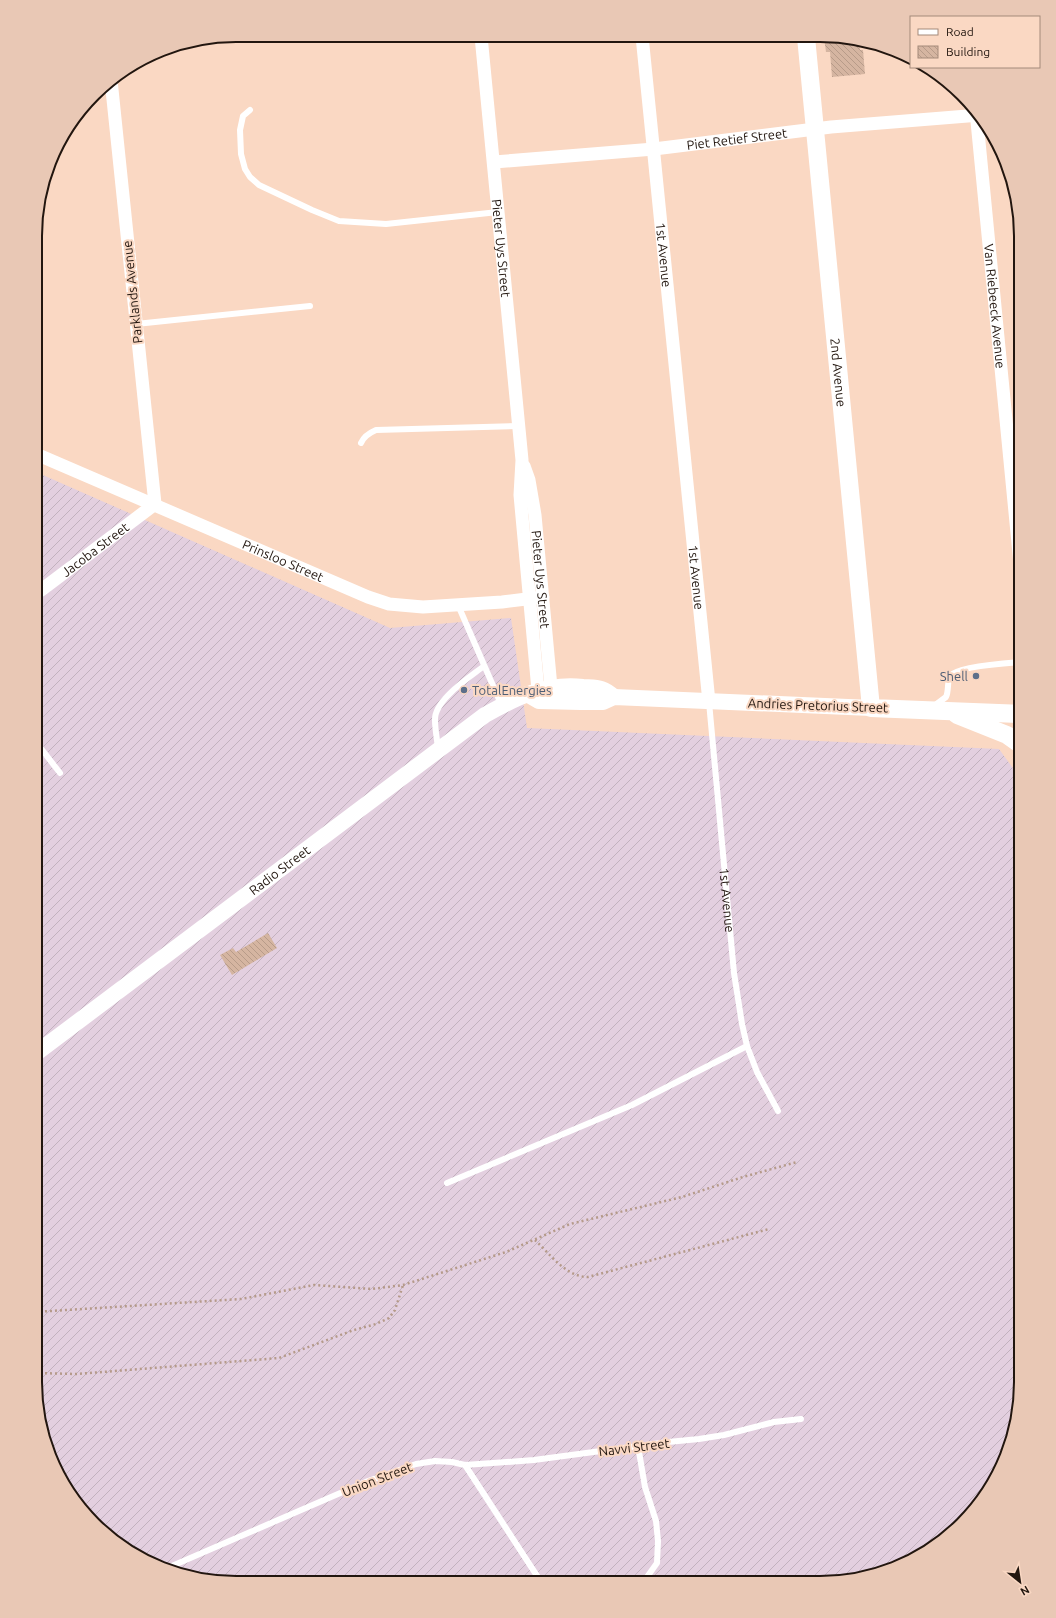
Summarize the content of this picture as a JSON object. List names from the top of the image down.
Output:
{
  "streets": {
    "main road": ["2nd Avenue", "Andries Pretorius Street"],
    "street": [
      "Piet Retief Street",
      "Pieter Uys Street",
      "1st Avenue",
      "Parklands Avenue",
      "Van Riebeeck Avenue",
      "Jacoba Street",
      "Prinsloo Street",
      "Radio Street"
    ],
    "lane": ["Navvi Street", "Union Street"]
  },
  "crossings": [
    ["Piet Retief Street", "Pieter Uys Street"],
    ["Piet Retief Street", "1st Avenue"],
    ["Piet Retief Street", "2nd Avenue"],
    ["Pieter Uys Street", "Prinsloo Street"],
    ["Pieter Uys Street", "Andries Pretorius Street"],
    ["Pieter Uys Street", "Radio Street"],
    ["1st Avenue", "Andries Pretorius Street"],
    ["Parklands Avenue", "Jacoba Street"],
    ["Parklands Avenue", "Prinsloo Street"],
    ["2nd Avenue", "Andries Pretorius Street"],
    ["Jacoba Street", "Prinsloo Street"],
    ["Andries Pretorius Street", "Radio Street"],
    ["Navvi Street", "Union Street"]
  ],
  "places": ["Shell", "TotalEnergies"],
  "legend": ["Road", "Building"],
  "north": "bottom right"
}
